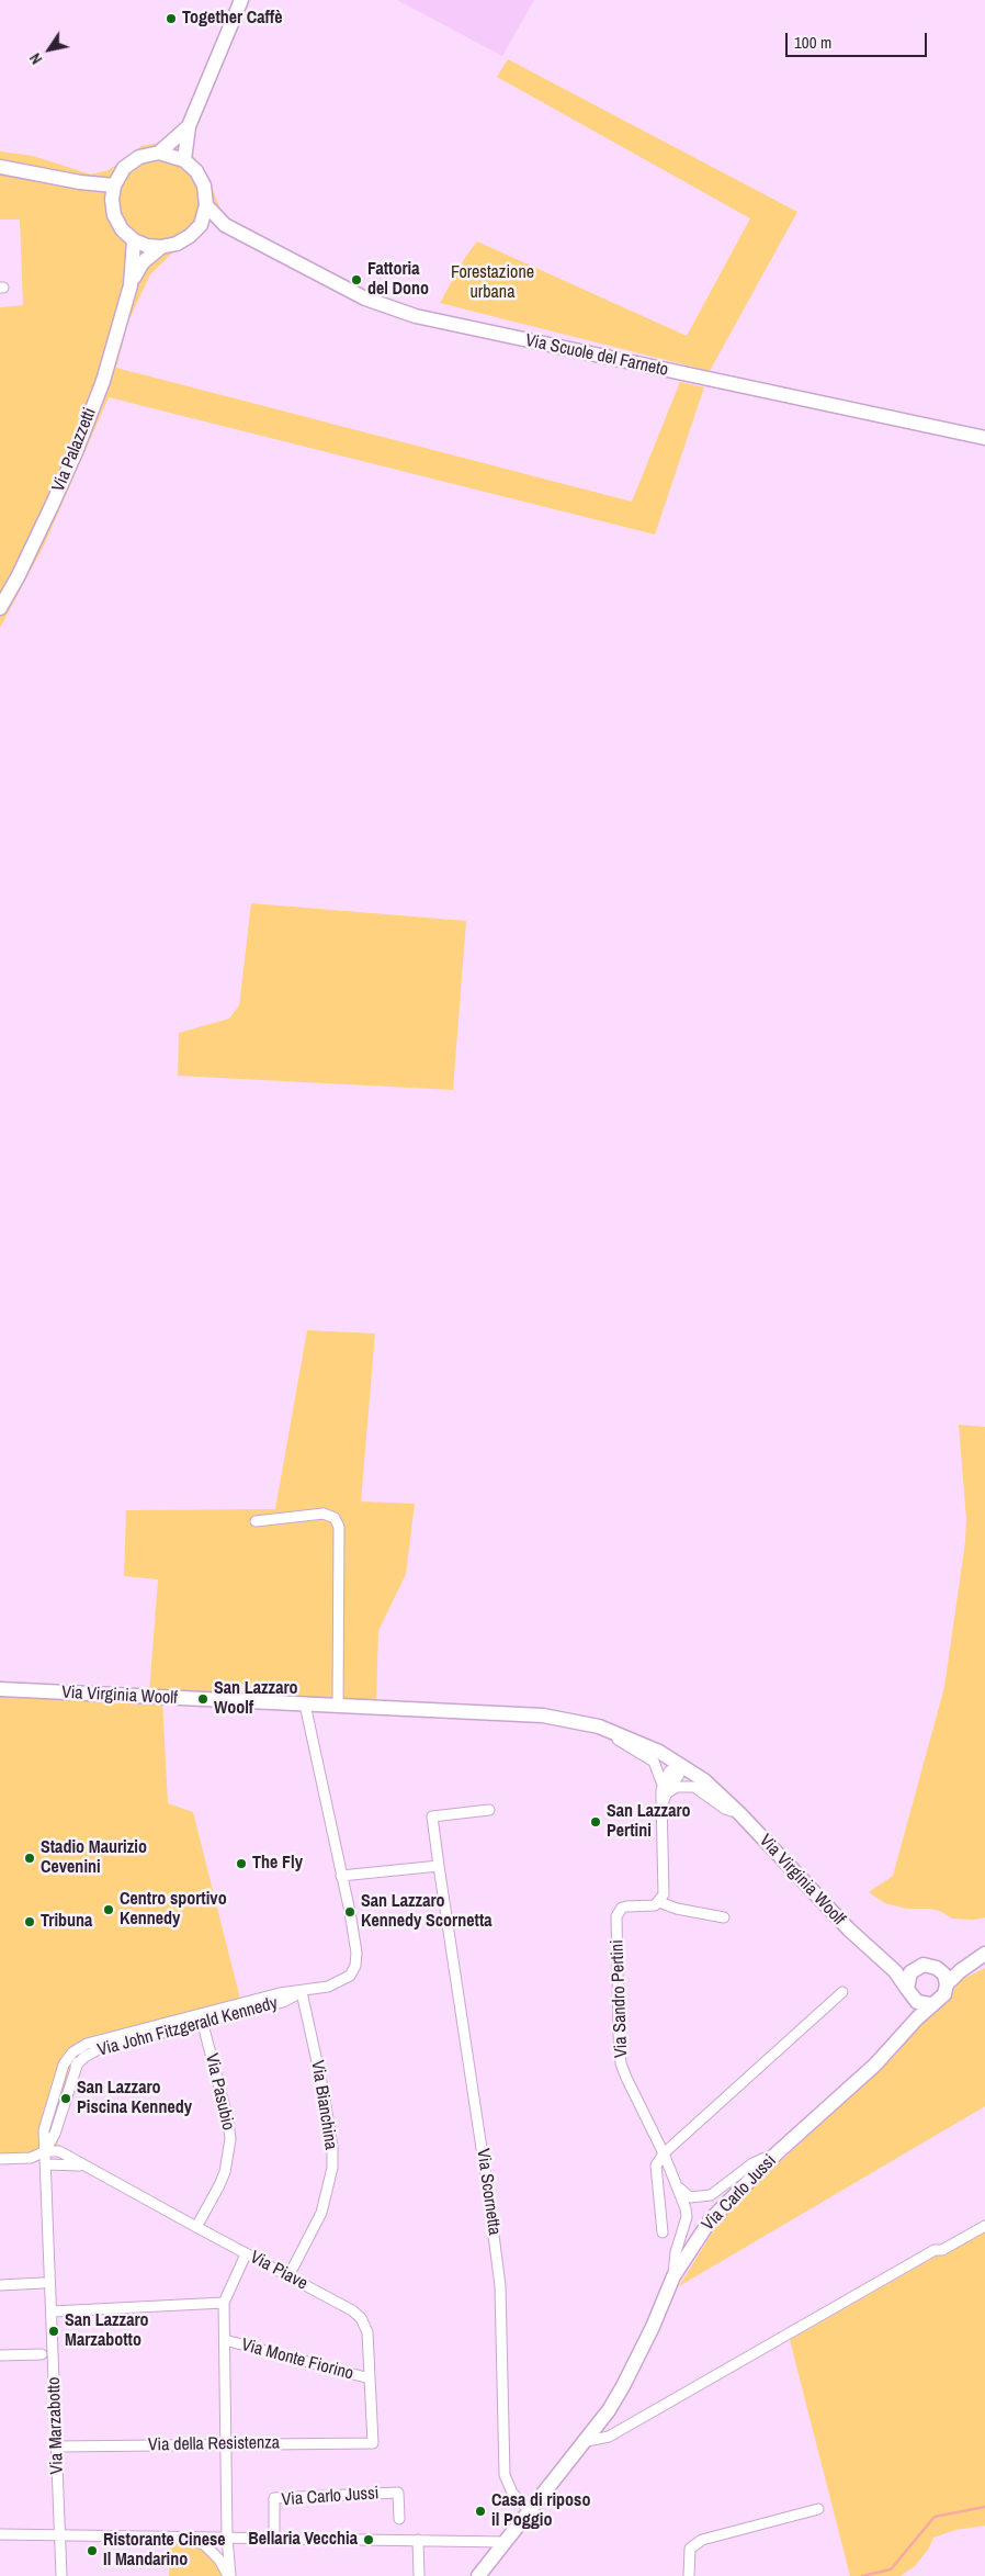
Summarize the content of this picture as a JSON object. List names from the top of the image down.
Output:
{
  "streets": {
    "street": [
      "Via Scuole del Farneto",
      "Via Palazzetti",
      "Via Virginia Woolf",
      "Via Sandro Pertini",
      "Via John Fitzgerald Kennedy",
      "Via Pasubio",
      "Via Bianchina",
      "Via Scornetta",
      "Via Carlo Jussi",
      "Via Piave",
      "Via Monte Fiorino",
      "Via Marzabotto",
      "Via della Resistenza"
    ]
  },
  "crossings": [
    ["Via Scuole del Farneto", "Via Palazzetti"],
    ["Via Virginia Woolf", "Via John Fitzgerald Kennedy"],
    ["Via Virginia Woolf", "Via Carlo Jussi"],
    ["Via Sandro Pertini", "Via Carlo Jussi"],
    ["Via John Fitzgerald Kennedy", "Via Pasubio"],
    ["Via John Fitzgerald Kennedy", "Via Bianchina"],
    ["Via John Fitzgerald Kennedy", "Via Piave"],
    ["Via John Fitzgerald Kennedy", "Via Marzabotto"],
    ["Via Pasubio", "Via Piave"],
    ["Via Bianchina", "Via Piave"],
    ["Via Scornetta", "Via Carlo Jussi"],
    ["Via Piave", "Via Monte Fiorino"],
    ["Via Piave", "Via Marzabotto"],
    ["Via Piave", "Via della Resistenza"],
    ["Via Marzabotto", "Via della Resistenza"]
  ],
  "parks": ["Forestazione urbana"],
  "places": [
    "Together Caffè",
    "Fattoria del Dono",
    "San Lazzaro Woolf",
    "San Lazzaro Pertini",
    "Stadio Maurizio Cevenini",
    "The Fly",
    "Centro sportivo Kennedy",
    "San Lazzaro Kennedy Scornetta",
    "Tribuna",
    "San Lazzaro Piscina Kennedy",
    "San Lazzaro Marzabotto",
    "Casa di riposo il Poggio",
    "Bellaria Vecchia",
    "Ristorante Cinese Il Mandarino"
  ],
  "scale_bar": "100 m",
  "north": "bottom left"
}
